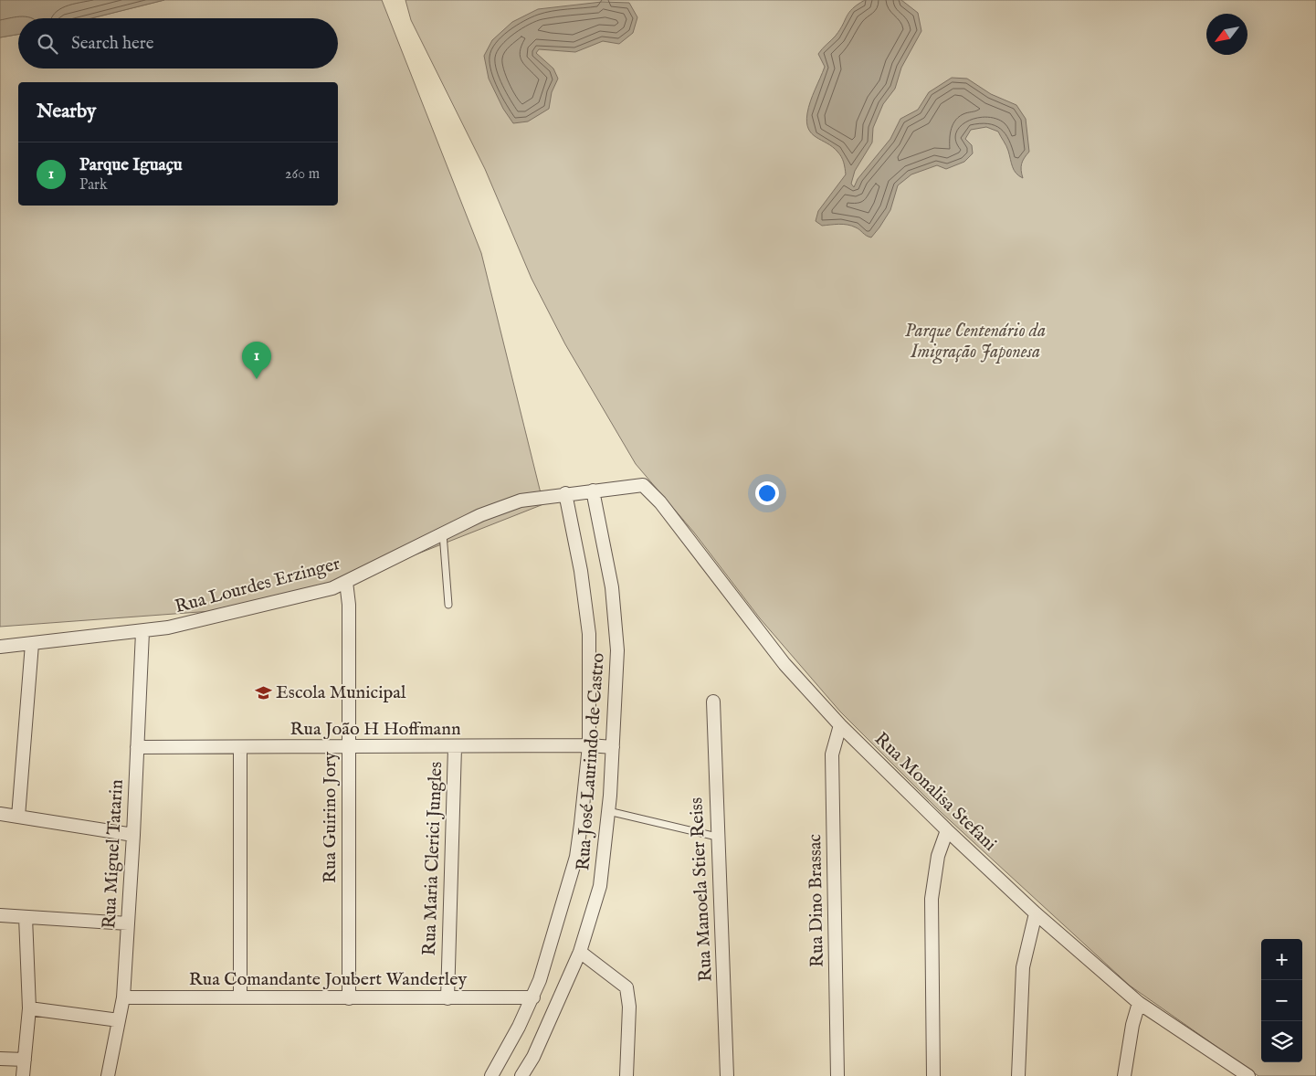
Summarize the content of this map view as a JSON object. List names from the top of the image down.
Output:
{
  "streets": {
    "street": [
      "Rua Lourdes Erzinger",
      "Rua João H Hoffmann",
      "Rua José Laurindo de Castro",
      "Rua Monalisa Stefani",
      "Rua Guirino Jory",
      "Rua Miguel Tatarin",
      "Rua Maria Clerici Jungles",
      "Rua Manoela Stier Reiss",
      "Rua Dino Brassac",
      "Rua Comandante Joubert Wanderley"
    ]
  },
  "crossings": [
    ["Rua Lourdes Erzinger", "Rua José Laurindo de Castro"],
    ["Rua Lourdes Erzinger", "Rua Monalisa Stefani"],
    ["Rua Lourdes Erzinger", "Rua Guirino Jory"],
    ["Rua Lourdes Erzinger", "Rua Miguel Tatarin"],
    ["Rua João H Hoffmann", "Rua José Laurindo de Castro"],
    ["Rua João H Hoffmann", "Rua Guirino Jory"],
    ["Rua João H Hoffmann", "Rua Miguel Tatarin"],
    ["Rua João H Hoffmann", "Rua Maria Clerici Jungles"],
    ["Rua José Laurindo de Castro", "Rua Comandante Joubert Wanderley"],
    ["Rua Monalisa Stefani", "Rua Dino Brassac"],
    ["Rua Guirino Jory", "Rua Comandante Joubert Wanderley"],
    ["Rua Miguel Tatarin", "Rua Comandante Joubert Wanderley"],
    ["Rua Maria Clerici Jungles", "Rua Comandante Joubert Wanderley"]
  ],
  "parks": ["Parque Centenário da Imigração Japonesa"],
  "places": {
    "school or university": ["Escola Municipal"]
  },
  "north": "bottom left",
  "page": {
    "search": "Search here",
    "heading": "Nearby",
    "list": [
      {
        "mark": "1",
        "name": "Parque Iguaçu",
        "note": "Park",
        "value": "260 m"
      }
    ],
    "pins": "1",
    "map_buttons": ["+", "−"]
  }
}
